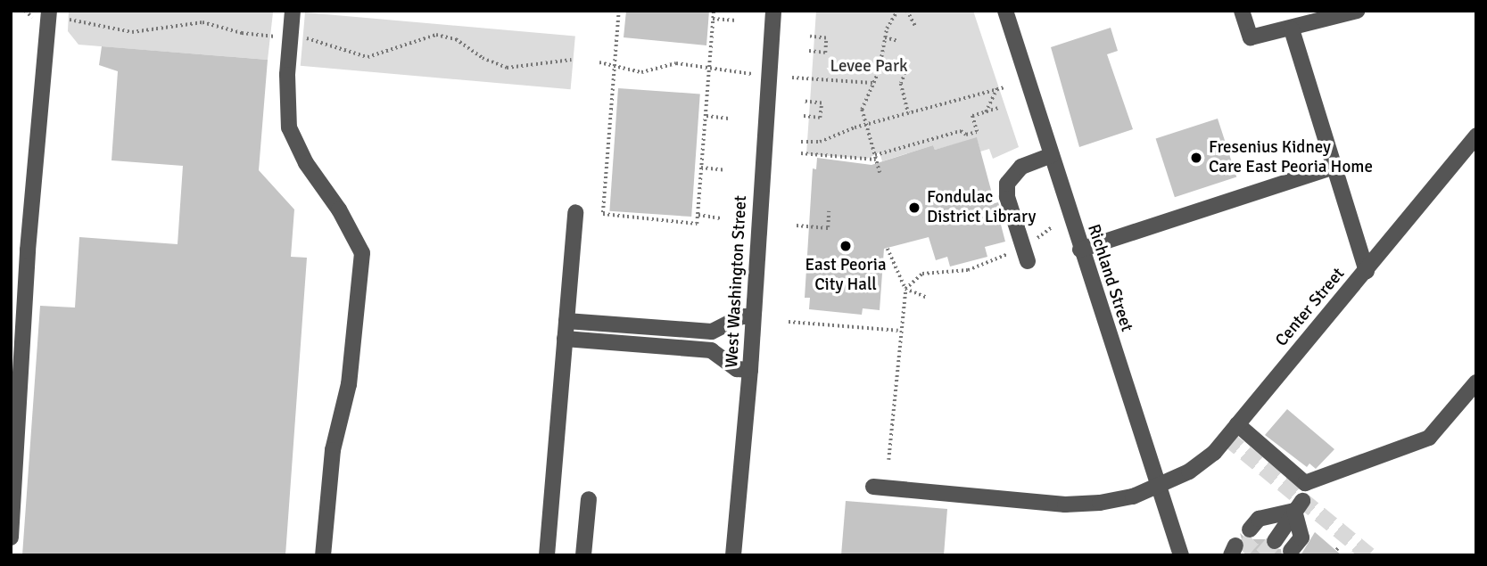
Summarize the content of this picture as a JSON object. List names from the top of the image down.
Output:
{
  "streets": {
    "street": ["Richland Street", "West Washington Street", "Center Street"]
  },
  "crossings": [
    ["Richland Street", "Center Street"]
  ],
  "parks": ["Levee Park"],
  "places": ["Fresenius Kidney Care East Peoria Home", "Fondulac District Library", "East Peoria City Hall"]
}
